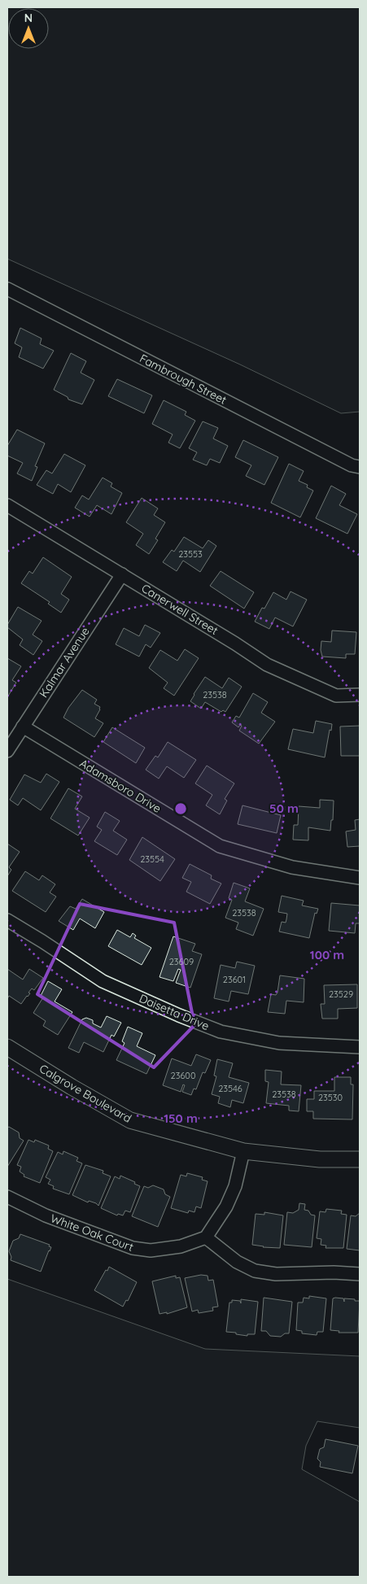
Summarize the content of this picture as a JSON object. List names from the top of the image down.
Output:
{
  "streets": {
    "street": [
      "Fambrough Street",
      "Canerwell Street",
      "Kalmar Avenue",
      "Adamsboro Drive",
      "Daisetta Drive",
      "Calgrove Boulevard",
      "White Oak Court"
    ]
  },
  "crossings": [
    ["Canerwell Street", "Kalmar Avenue"],
    ["Kalmar Avenue", "Adamsboro Drive"]
  ],
  "house_numbers": [
    "23553",
    "23538",
    "23554",
    "23538",
    "23609",
    "23601",
    "23529",
    "23600",
    "23546",
    "23538",
    "23530"
  ],
  "north": "top",
  "rings": ["50 m", "100 m", "150 m"]
}
